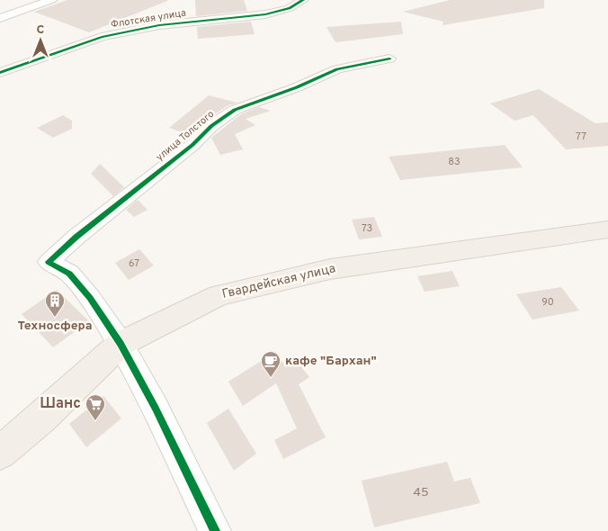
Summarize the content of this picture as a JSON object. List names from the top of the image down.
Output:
{
  "streets": {
    "main road": ["Гвардейская улица"],
    "street": ["Флотская улица", "улица Толстого"]
  },
  "crossings": [
    ["улица Толстого", "Гвардейская улица"]
  ],
  "places": {
    "building": ["Техносфера"],
    "cafe": ["кафе \"Бархан\""],
    "supermarket": ["Шанс"]
  },
  "house_numbers": [
    "77",
    "83",
    "73",
    "67",
    "90",
    "45"
  ],
  "north": "top"
}
